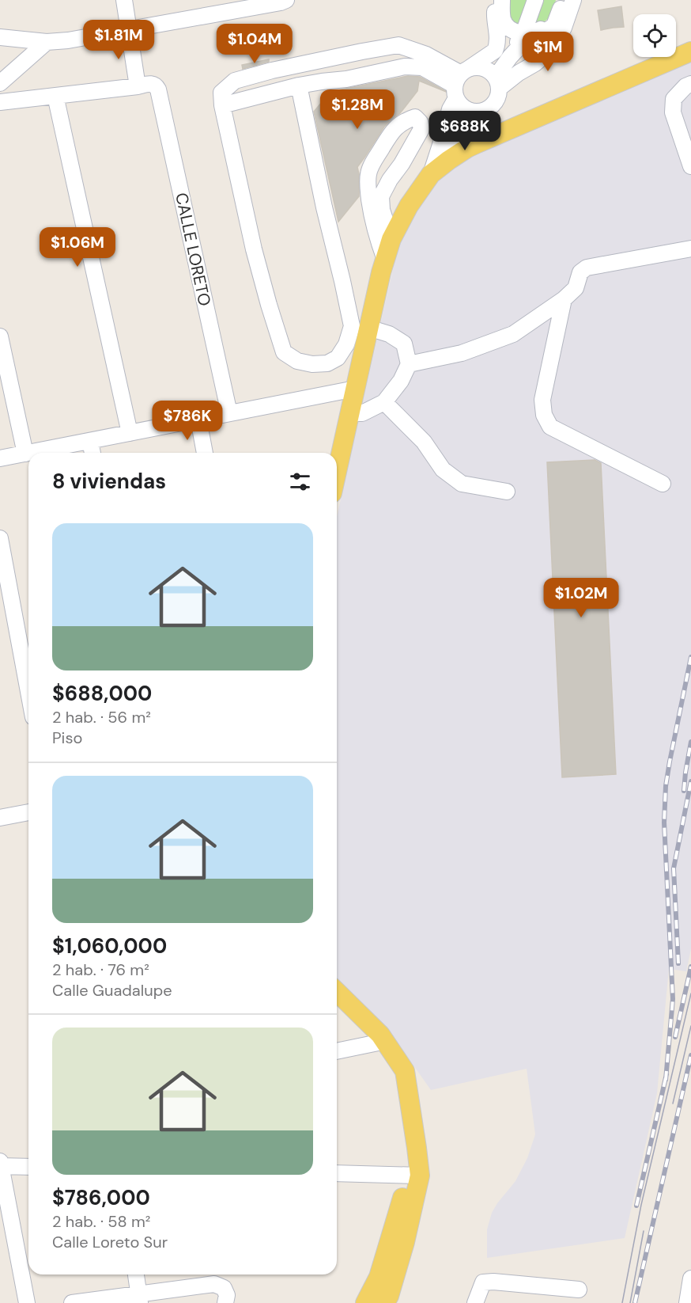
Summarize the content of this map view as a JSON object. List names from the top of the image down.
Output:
{
  "streets": {
    "street": ["CALLE LORETO"]
  },
  "page": {
    "price": [
      "$1.81M",
      "$1.04M",
      "$1M",
      "$1.28M",
      "$688K",
      "$1.06M",
      "$786K",
      "$1.02M"
    ],
    "heading": "8 viviendas",
    "list": [
      {
        "name": "$688,000",
        "note": "2 hab. · 56 m² · Piso"
      },
      {
        "name": "$1,060,000",
        "note": "2 hab. · 76 m² · Calle Guadalupe"
      },
      {
        "name": "$786,000",
        "note": "2 hab. · 58 m² · Calle Loreto Sur"
      }
    ]
  }
}
